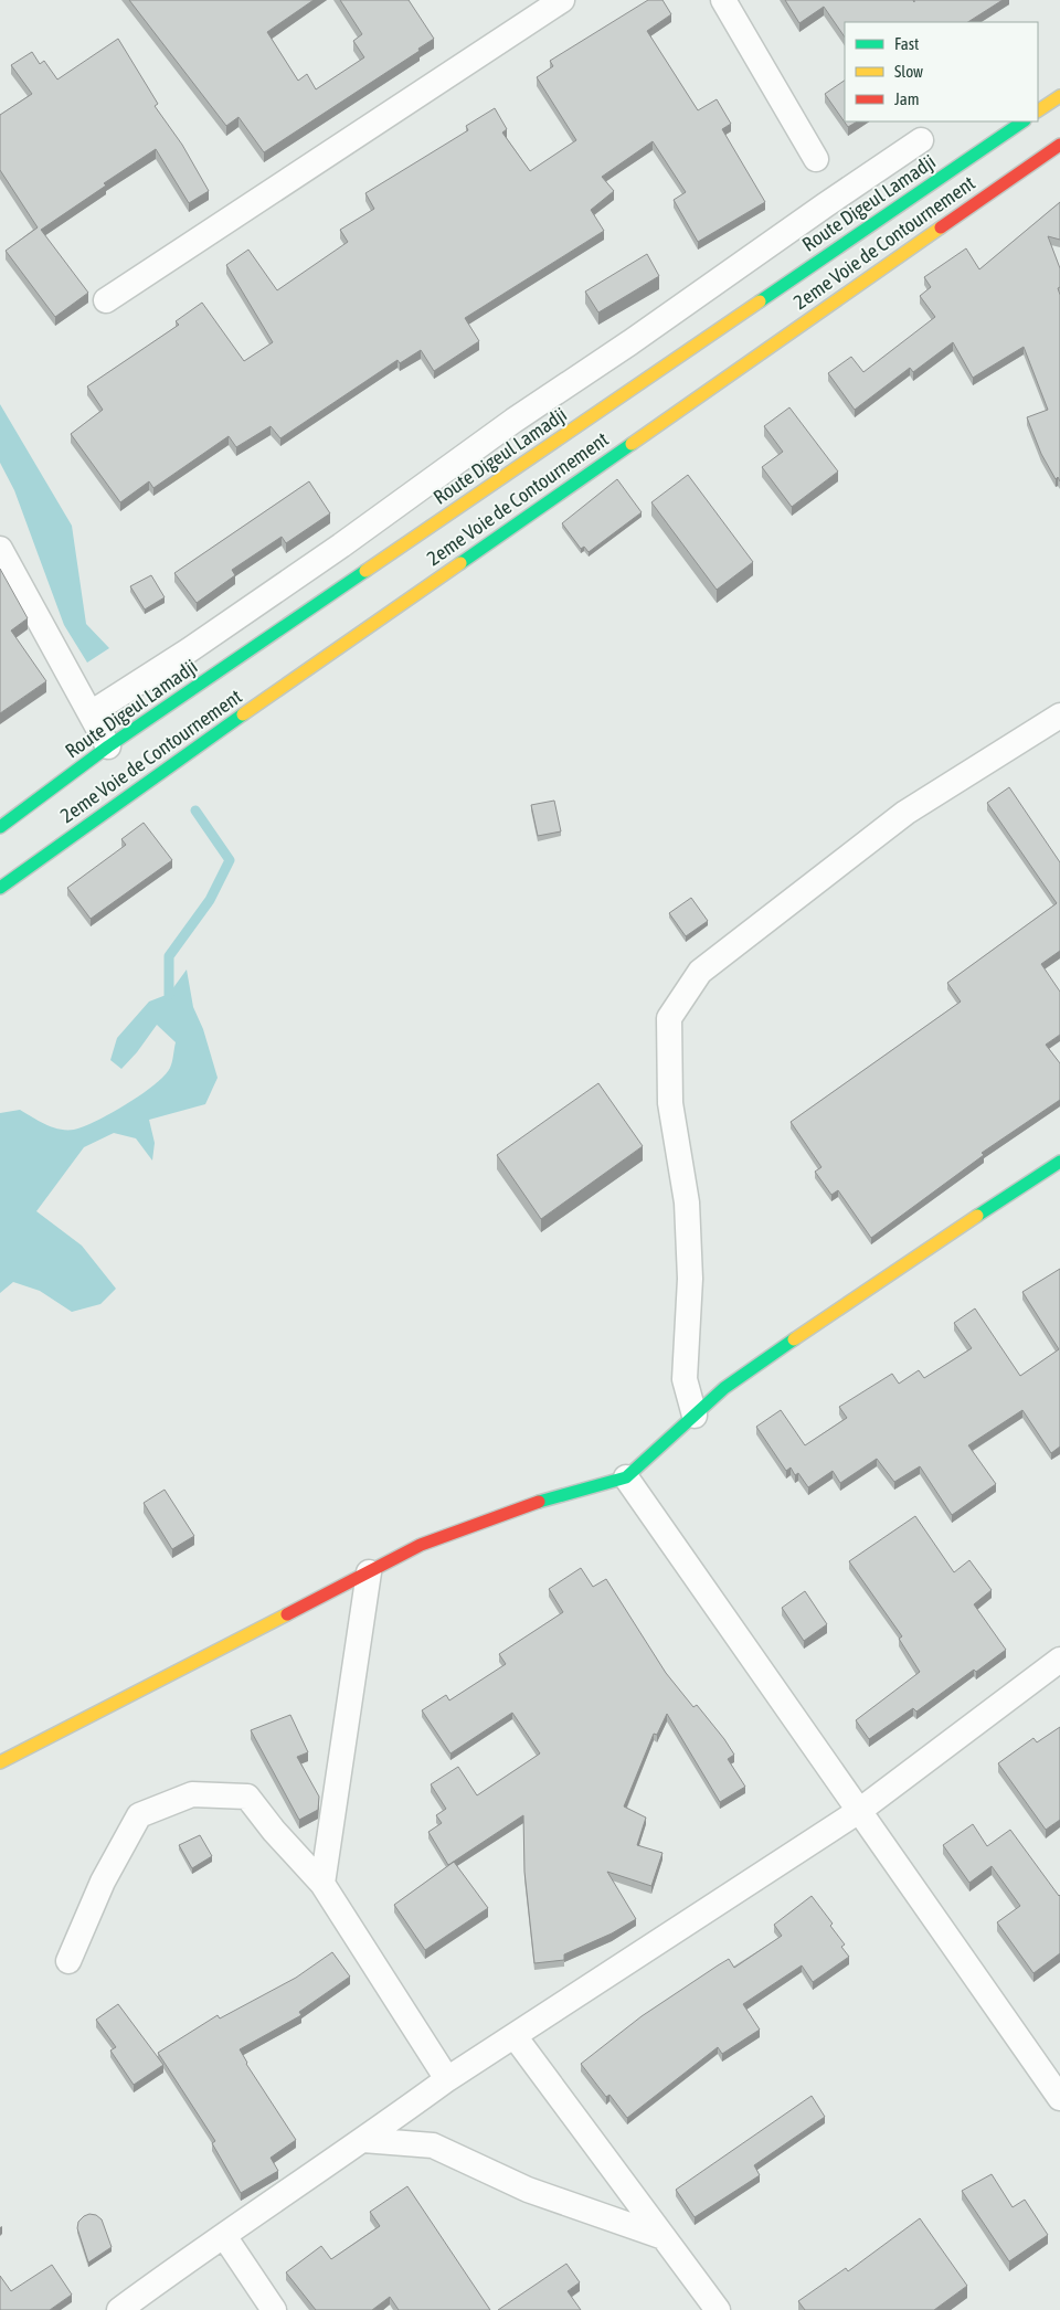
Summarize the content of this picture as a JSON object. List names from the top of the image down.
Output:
{
  "streets": {
    "main road": ["Route Digeul Lamadji", "2eme Voie de Contournement"]
  },
  "legend": ["Fast", "Slow", "Jam"]
}
